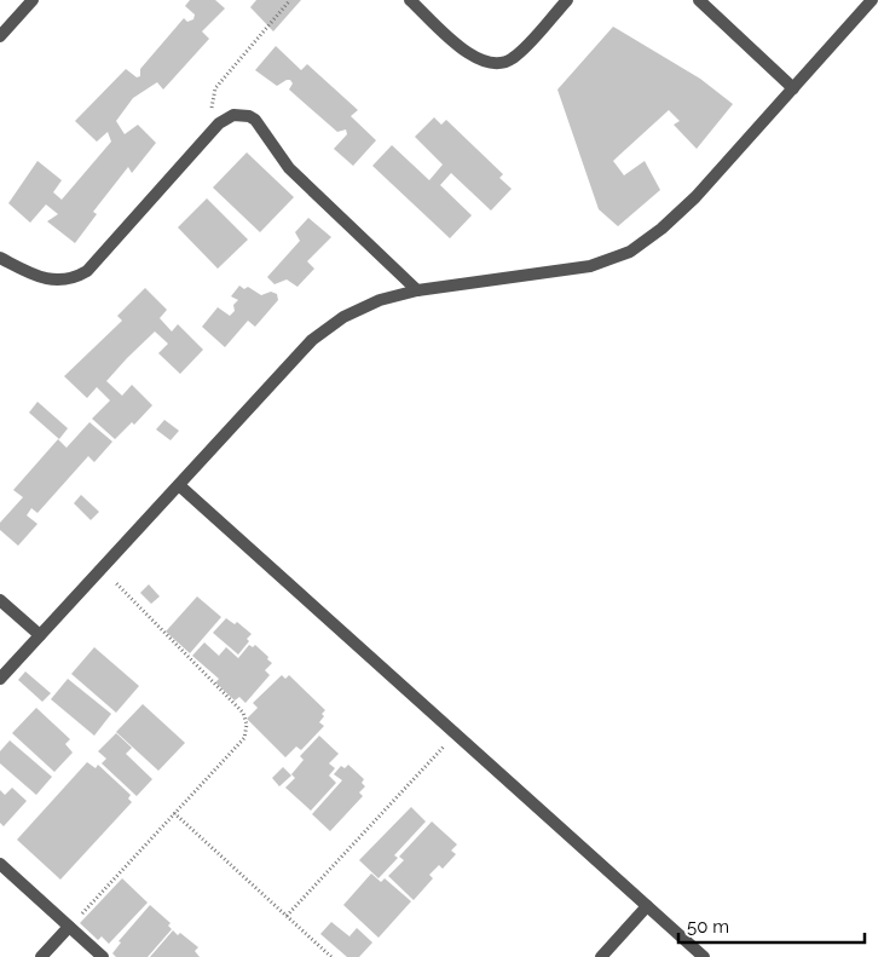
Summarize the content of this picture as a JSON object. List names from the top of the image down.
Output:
{
  "scale_bar": "50 m"
}
